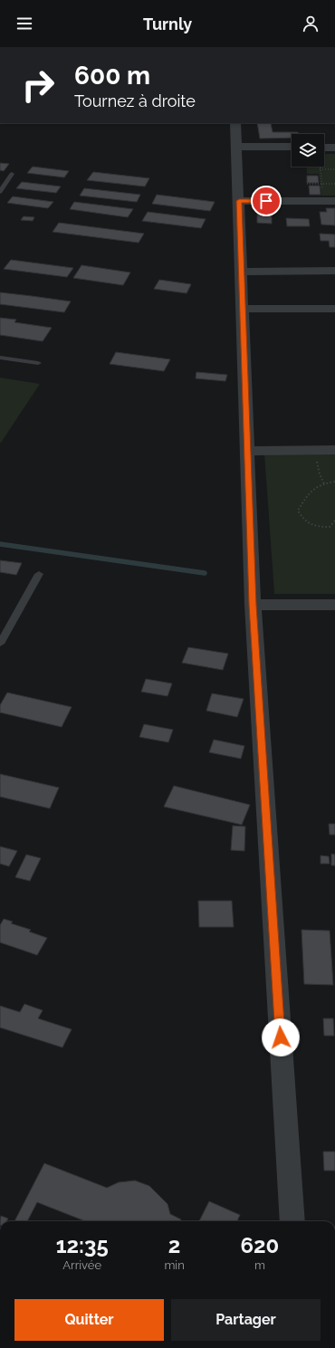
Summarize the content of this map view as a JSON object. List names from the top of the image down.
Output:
{
  "page": {
    "header": "Turnly",
    "turn": ["600 m", "Tournez à droite"],
    "eta": [
      "12:35",
      "Arrivée",
      "2",
      "min",
      "620",
      "m"
    ],
    "buttons": ["Quitter", "Partager"]
  }
}
